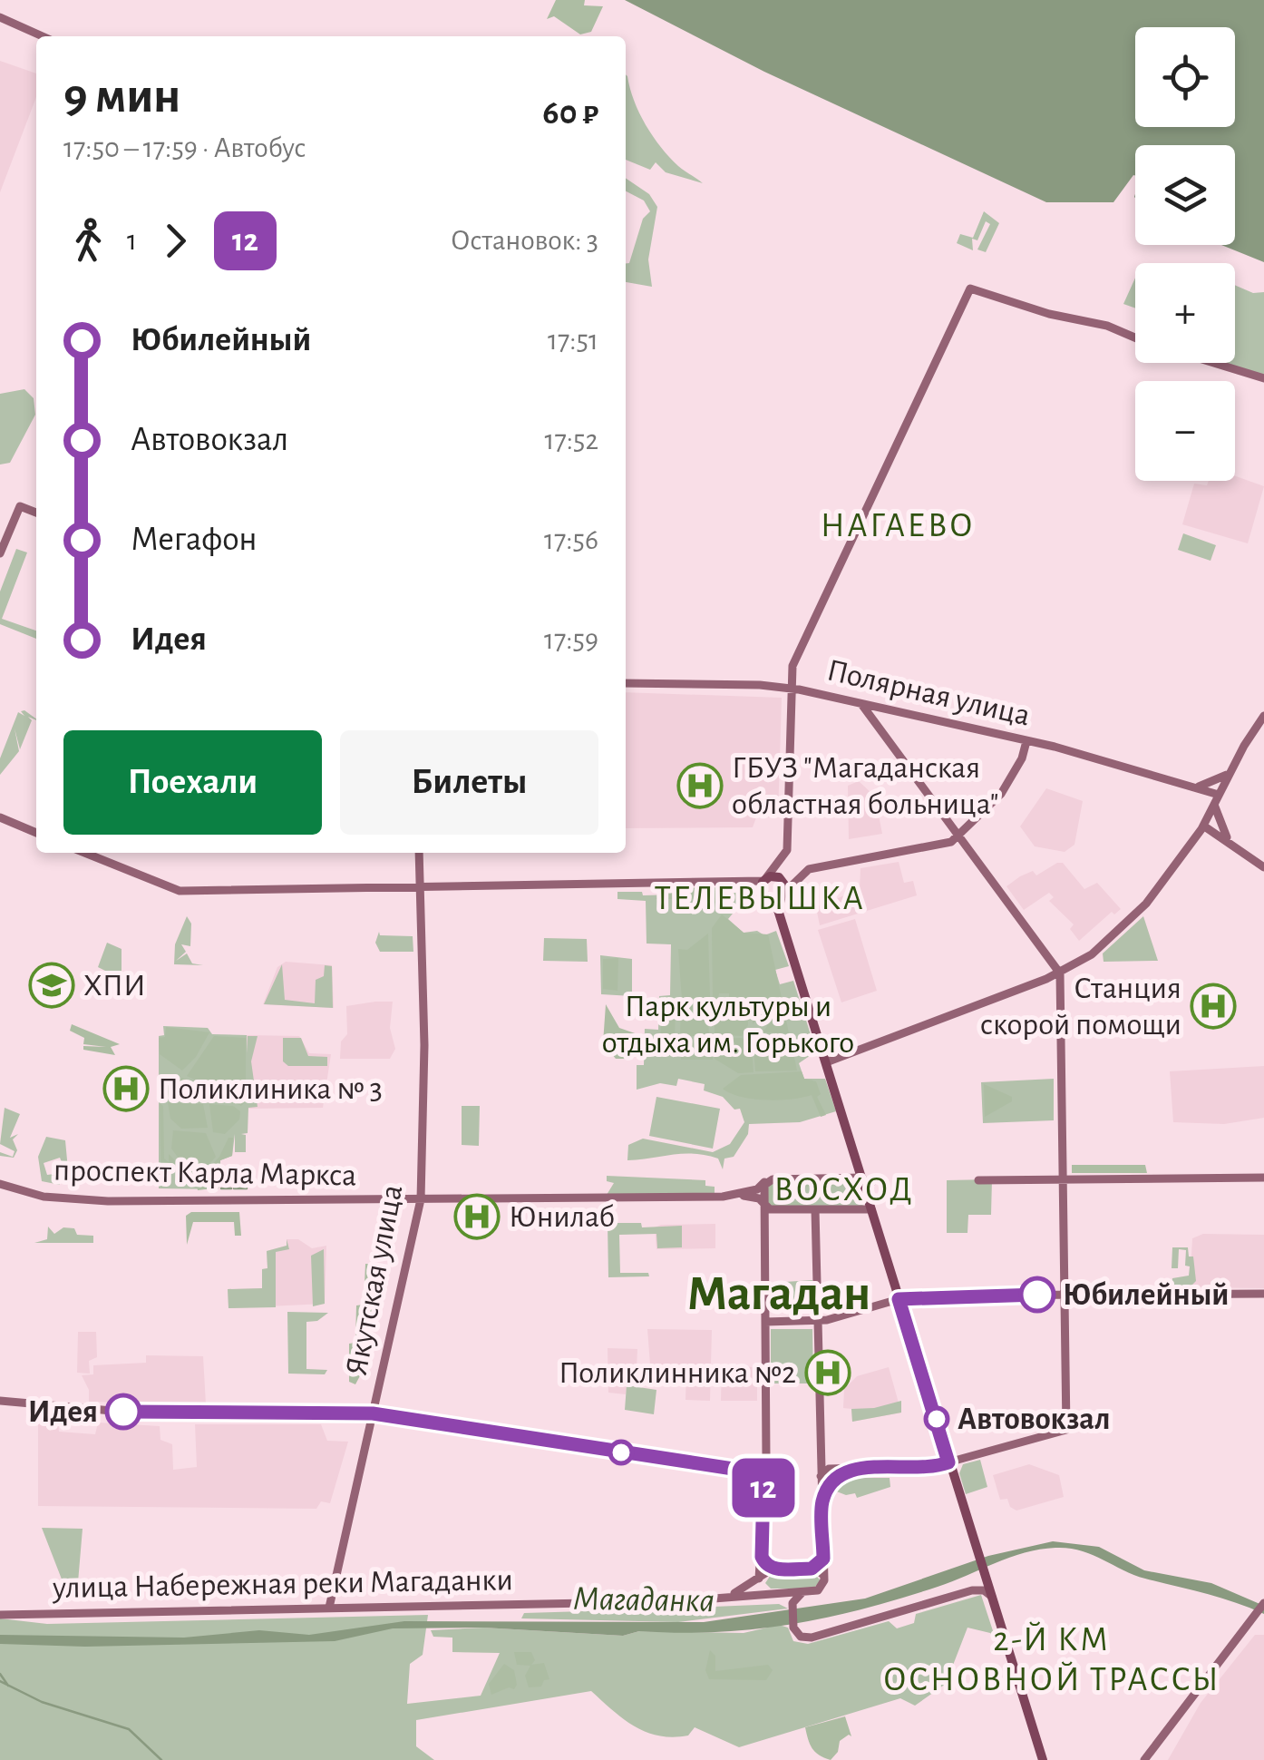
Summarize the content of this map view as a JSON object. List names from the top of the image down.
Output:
{
  "streets": {
    "street": [
      "Полярная улица",
      "проспект Карла Маркса",
      "Якутская улица",
      "улица Набережная реки Магаданки"
    ]
  },
  "crossings": [
    ["проспект Карла Маркса", "Якутская улица"],
    ["Якутская улица", "улица Набережная реки Магаданки"]
  ],
  "districts": [
    "НАГАЕВО",
    "ТЕЛЕВЫШКА",
    "ВОСХОД",
    "Магадан",
    "2-Й КМ ОСНОВНОЙ ТРАССЫ"
  ],
  "water": ["Магаданка"],
  "parks": ["Парк культуры и отдыха им. Горького"],
  "places": {
    "hospital": [
      "ГБУЗ \"Магаданская областная больница\"",
      "Станция скорой помощи",
      "Поликлиника № 3",
      "Юнилаб",
      "Поликлинника №2"
    ],
    "school or university": ["ХПИ"],
    "other": ["Юбилейный", "Идея", "Автовокзал"]
  },
  "lines": ["bus line 12"],
  "page": {
    "on_map": "12",
    "map_buttons": ["+", "−"],
    "heading": ["9 мин", "17:50 – 17:59 · Автобус", "60 ₽"],
    "legs": ["1", "12", "Остановок: 3"],
    "list": [
      {
        "name": "Юбилейный",
        "value": "17:51"
      },
      {
        "name": "Автовокзал",
        "value": "17:52"
      },
      {
        "name": "Мегафон",
        "value": "17:56"
      },
      {
        "name": "Идея",
        "value": "17:59"
      }
    ],
    "buttons": ["Поехали", "Билеты"]
  }
}
